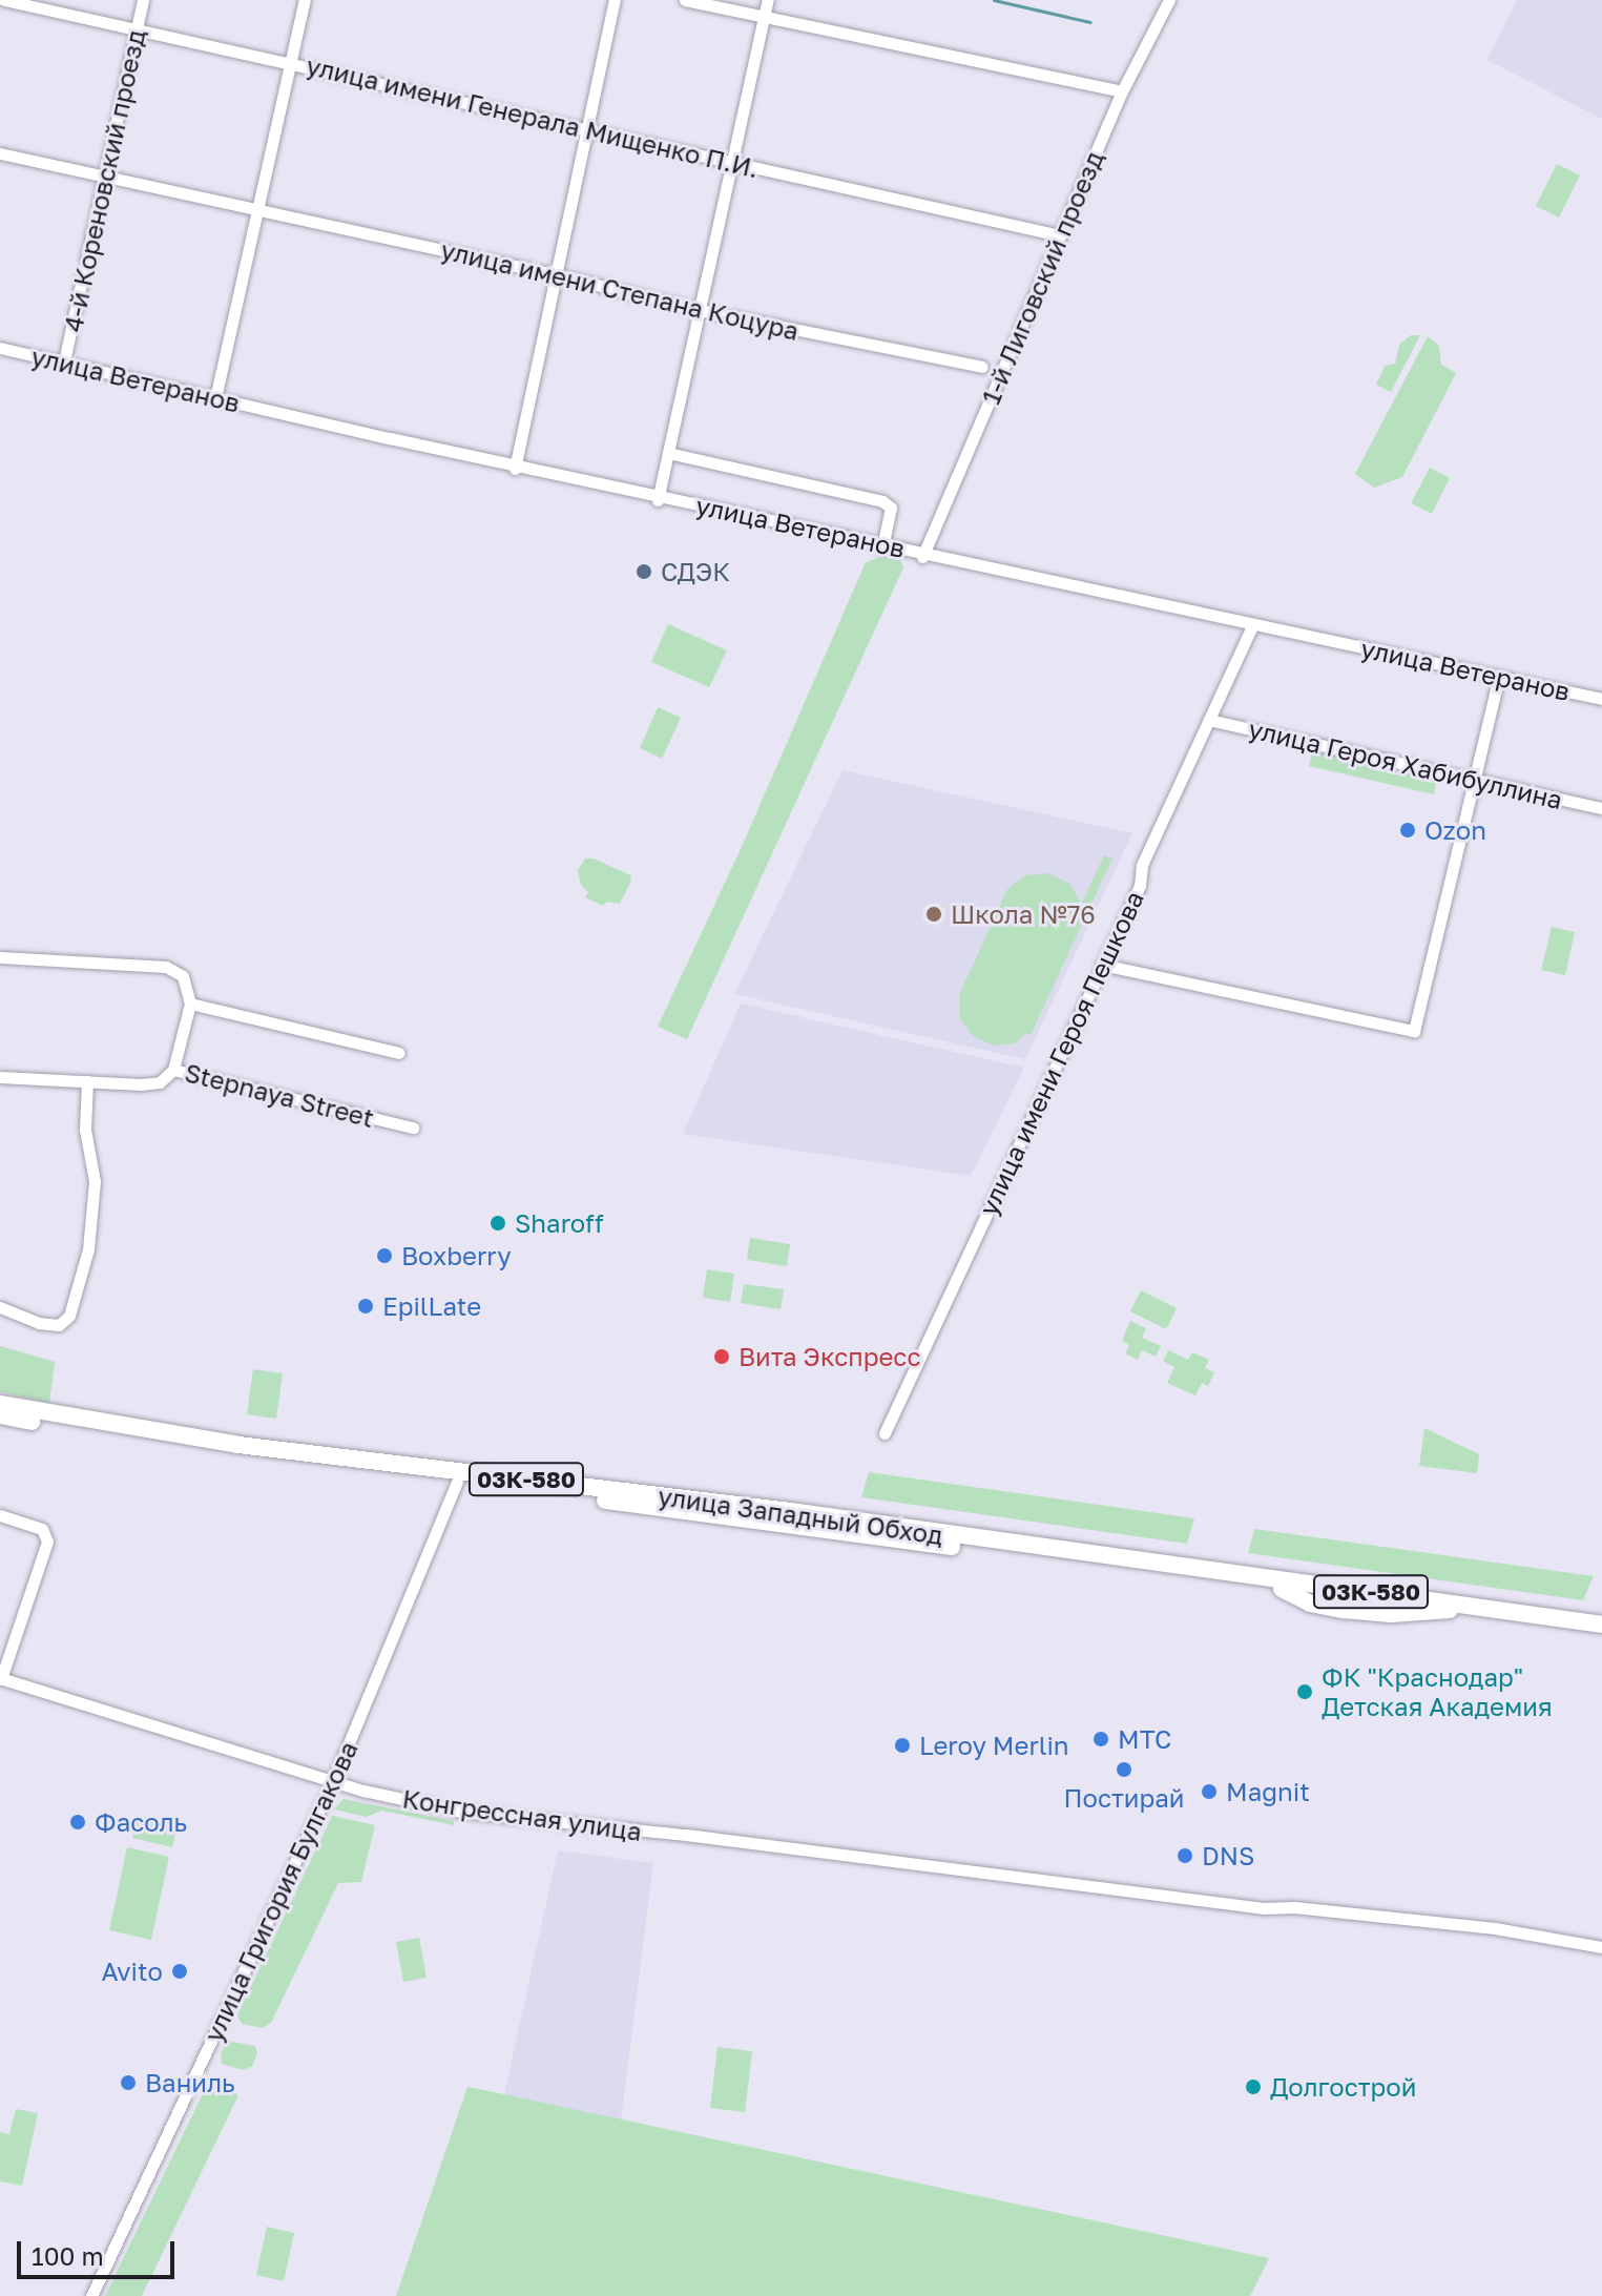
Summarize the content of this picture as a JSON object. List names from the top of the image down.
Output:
{
  "streets": {
    "highway": ["03К-580", "улица Западный Обход"],
    "street": [
      "улица имени Генерала Мищенко П.И.",
      "4-й Кореновский проезд",
      "1-й Лиговский проезд",
      "улица имени Степана Коцура",
      "улица Ветеранов",
      "улица Героя Хабибуллина",
      "улица имени Героя Пешкова",
      "Stepnaya Street",
      "Конгрессная улица",
      "улица Григория Булгакова"
    ]
  },
  "crossings": [
    ["улица имени Генерала Мищенко П.И.", "4-й Кореновский проезд"],
    ["улица имени Генерала Мищенко П.И.", "1-й Лиговский проезд"],
    ["4-й Кореновский проезд", "улица имени Степана Коцура"],
    ["4-й Кореновский проезд", "улица Ветеранов"],
    ["1-й Лиговский проезд", "улица Ветеранов"],
    ["улица Ветеранов", "улица имени Героя Пешкова"],
    ["улица Героя Хабибуллина", "улица имени Героя Пешкова"],
    ["улица Западный Обход", "улица Григория Булгакова"],
    ["Конгрессная улица", "улица Григория Булгакова"]
  ],
  "places": [
    "СДЭК",
    "Ozon",
    "Школа №76",
    "Sharoff",
    "Boxberry",
    "EpilLate",
    "Вита Экспресс",
    "ФК \"Краснодар\" Детская Академия",
    "МТС",
    "Leroy Merlin",
    "Постирай",
    "Magnit",
    "Фасоль",
    "DNS",
    "Avito",
    "Ваниль",
    "Долгострой"
  ],
  "scale_bar": "100 m"
}
